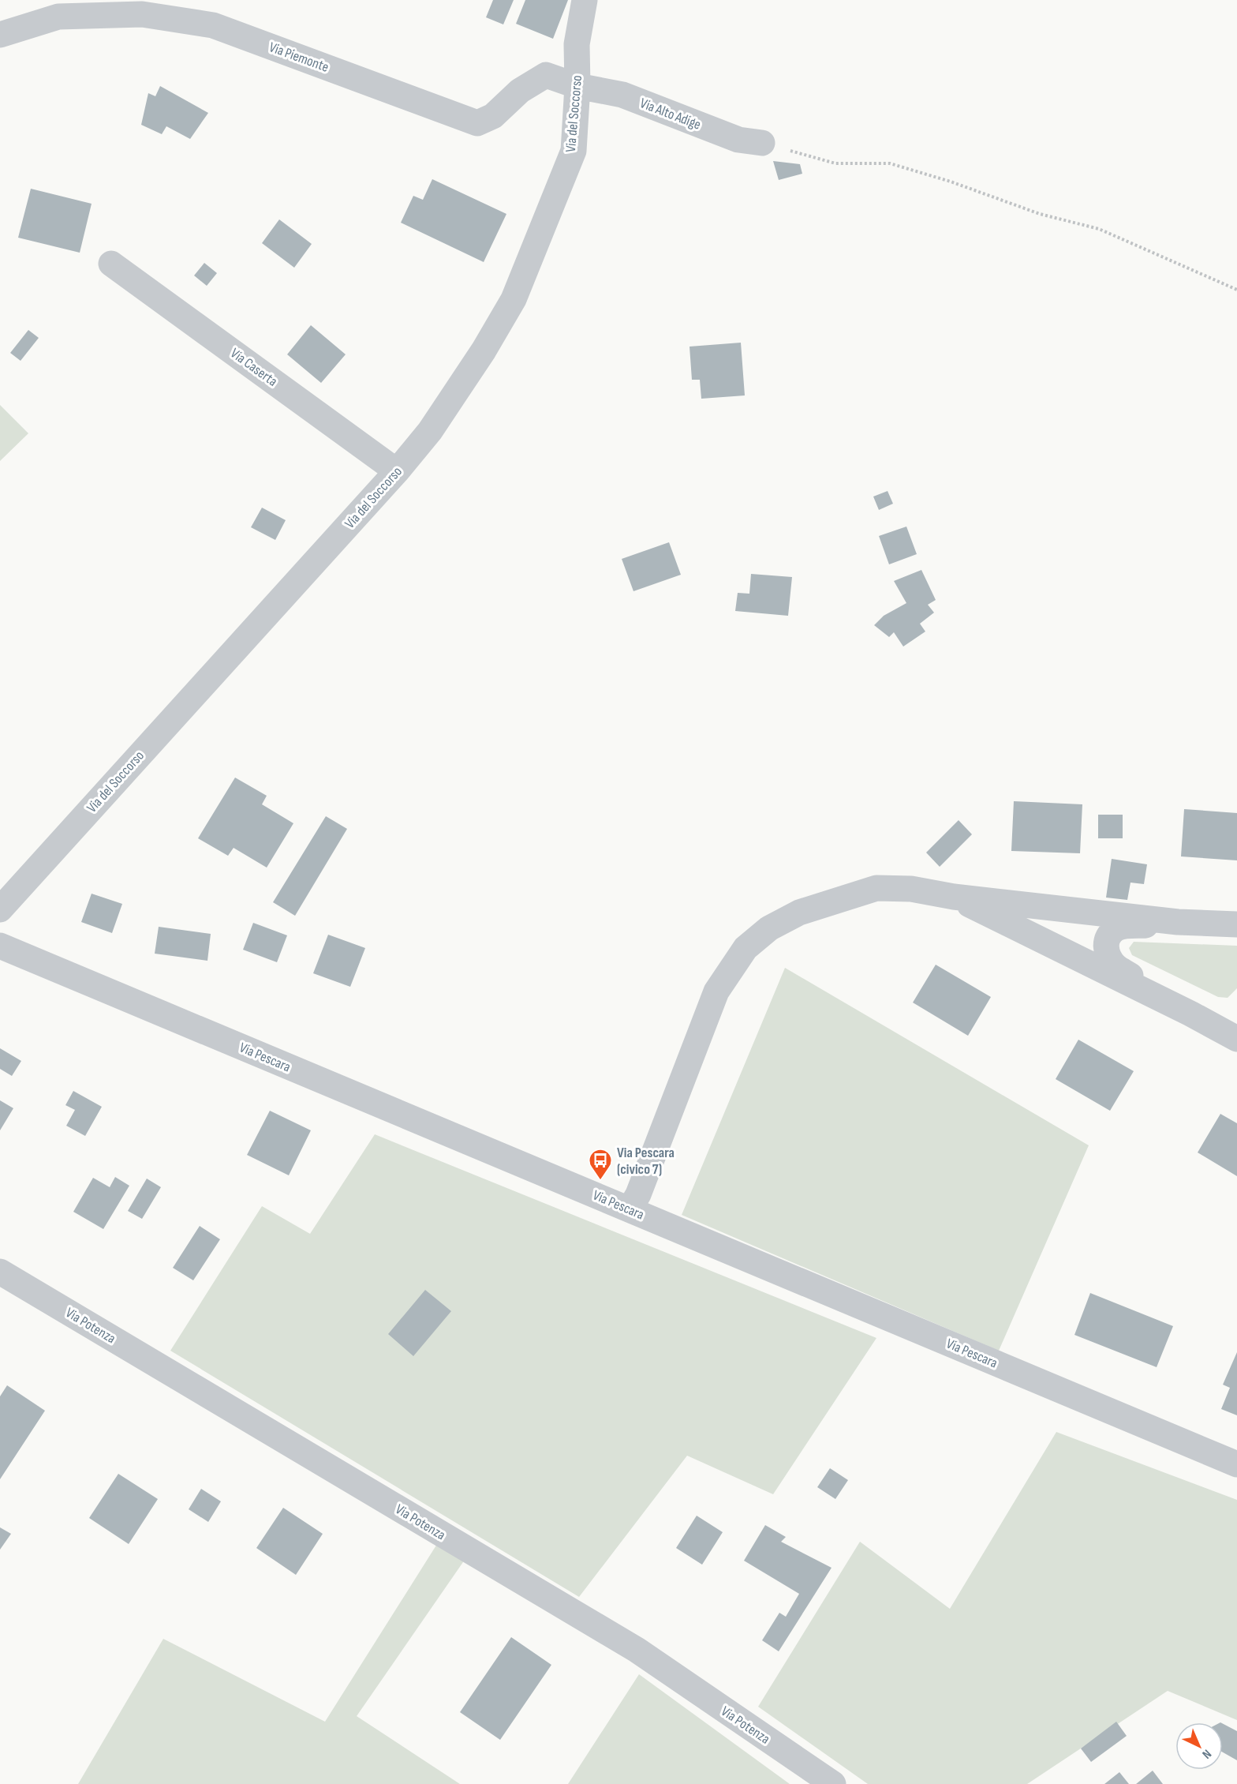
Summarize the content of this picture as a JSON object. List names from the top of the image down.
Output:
{
  "streets": {
    "street": [
      "Via Piemonte",
      "Via del Soccorso",
      "Via Alto Adige",
      "Via Caserta",
      "Via Pescara",
      "Via Potenza"
    ]
  },
  "crossings": [
    ["Via Piemonte", "Via del Soccorso"],
    ["Via Piemonte", "Via Alto Adige"],
    ["Via del Soccorso", "Via Alto Adige"],
    ["Via del Soccorso", "Via Caserta"]
  ],
  "places": {
    "bus stop": ["Via Pescara (civico 7)"]
  },
  "north": "bottom right"
}
